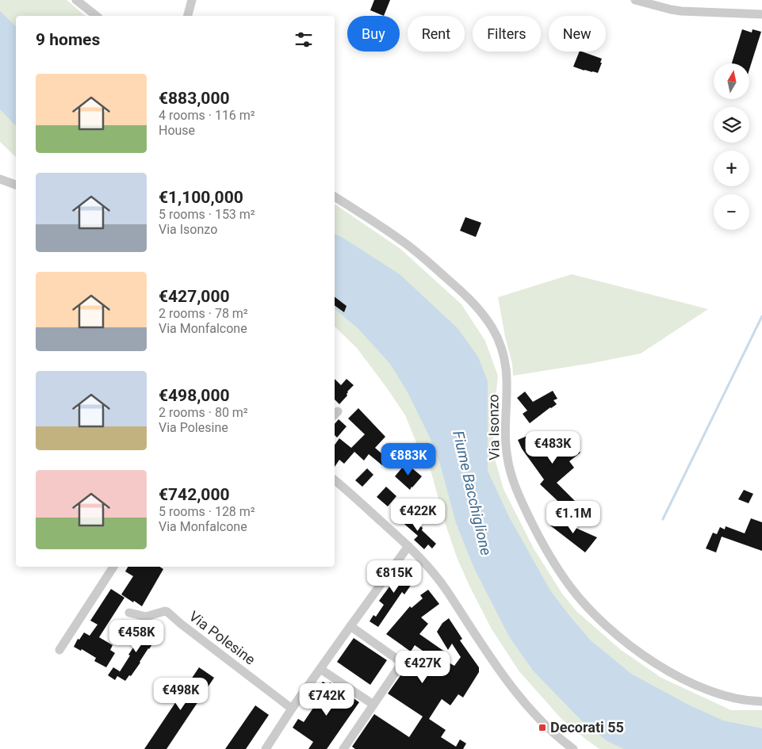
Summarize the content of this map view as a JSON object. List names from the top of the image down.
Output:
{
  "streets": {
    "street": ["Via Isonzo", "Via Polesine"]
  },
  "water": ["Fiume Bacchiglione"],
  "places": {
    "transit": ["Decorati 55"]
  },
  "north": "top",
  "page": {
    "chip": [
      "Buy",
      "Rent",
      "Filters",
      "New"
    ],
    "heading": "9 homes",
    "map_buttons": ["+", "−"],
    "list": [
      {
        "name": "€883,000",
        "note": "4 rooms · 116 m² · House"
      },
      {
        "name": "€1,100,000",
        "note": "5 rooms · 153 m² · Via Isonzo"
      },
      {
        "name": "€427,000",
        "note": "2 rooms · 78 m² · Via Monfalcone"
      },
      {
        "name": "€498,000",
        "note": "2 rooms · 80 m² · Via Polesine"
      },
      {
        "name": "€742,000",
        "note": "5 rooms · 128 m² · Via Monfalcone"
      }
    ],
    "price": [
      "€483K",
      "€883K",
      "€422K",
      "€1.1M",
      "€815K",
      "€458K",
      "€427K",
      "€498K",
      "€742K"
    ]
  }
}
